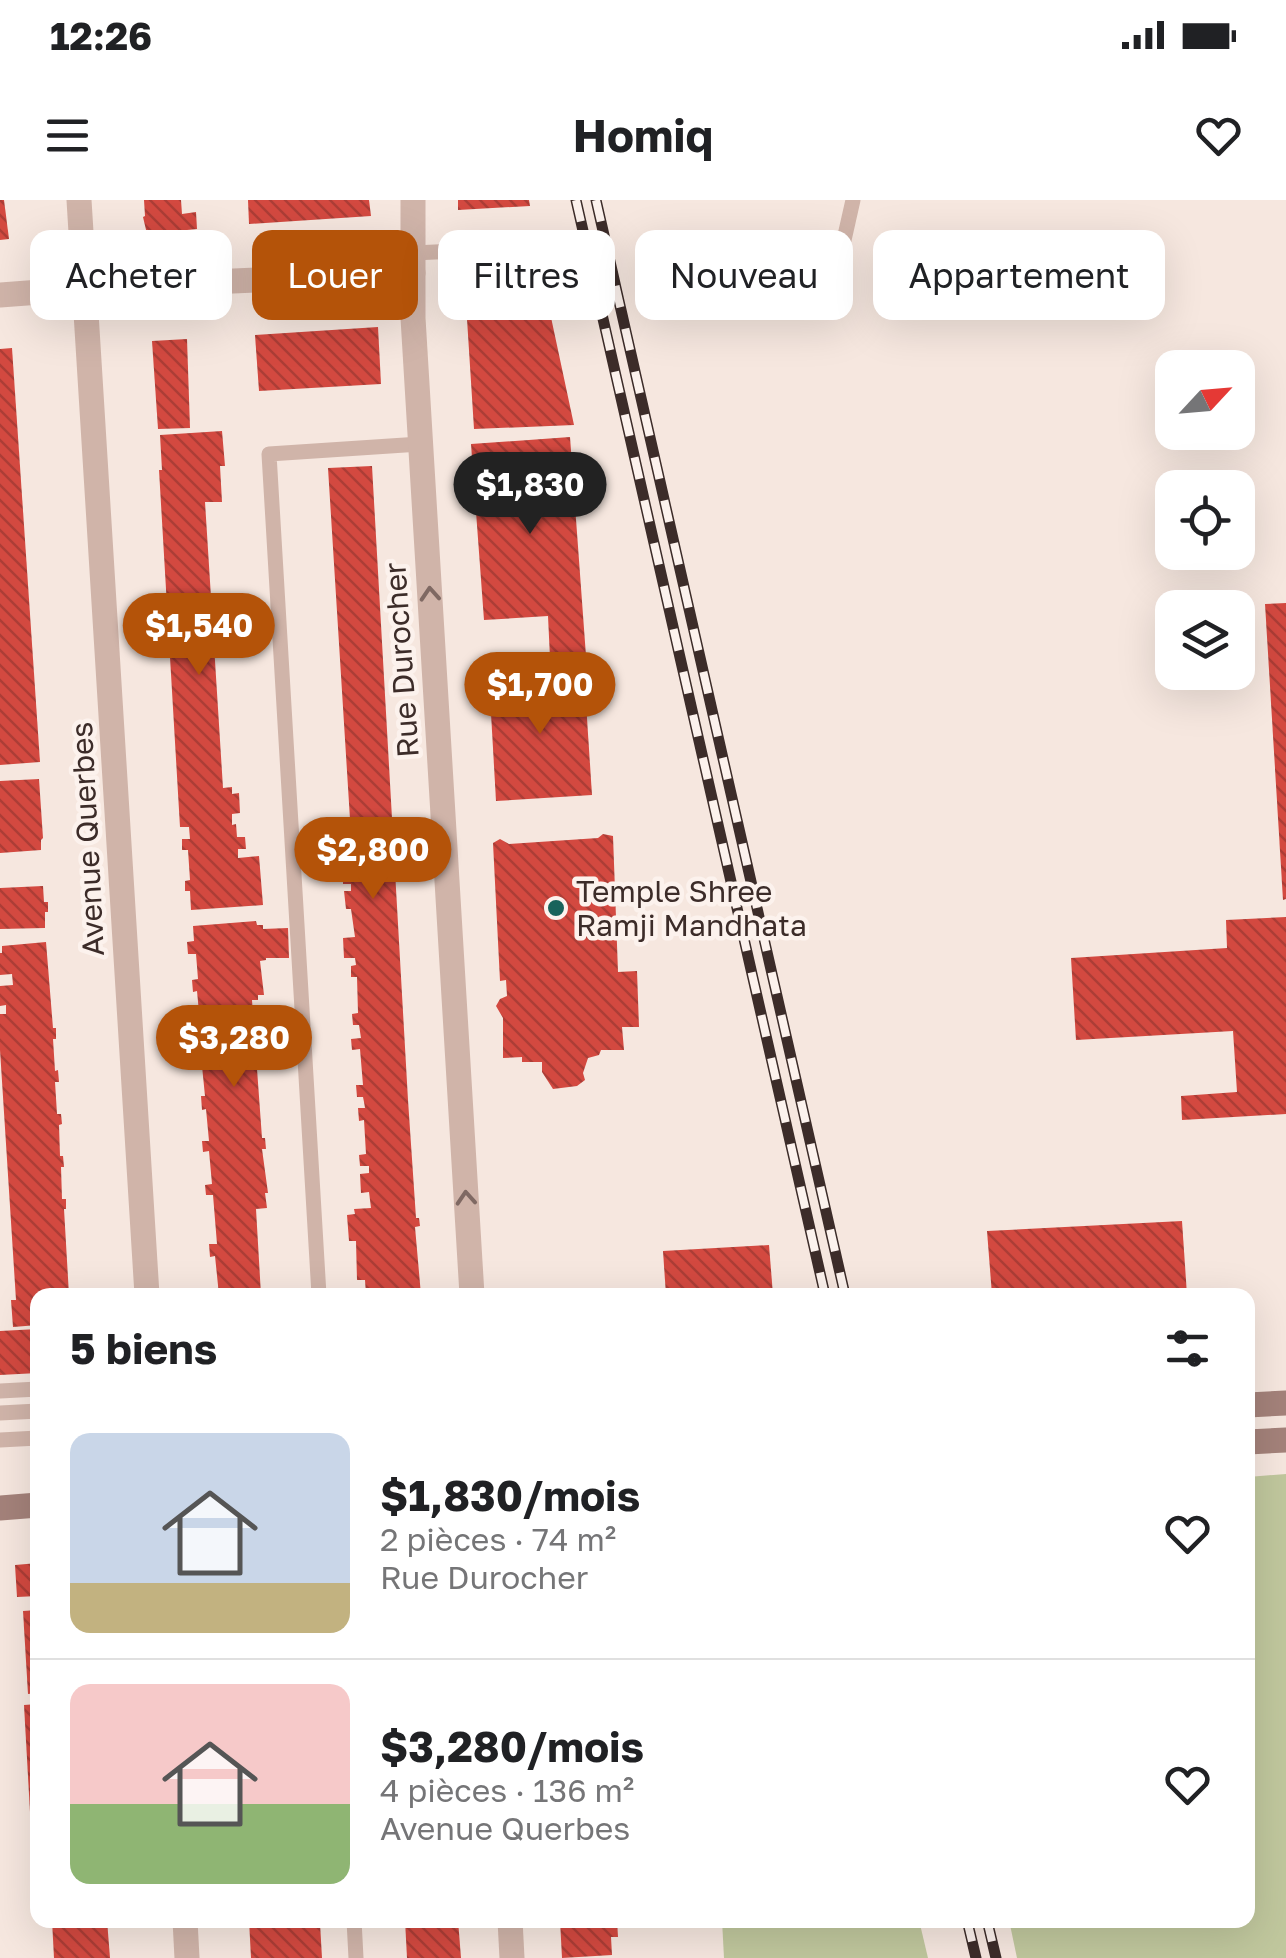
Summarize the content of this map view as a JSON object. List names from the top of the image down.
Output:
{
  "streets": {
    "street": ["Rue Durocher", "Avenue Querbes"]
  },
  "one_way": ["Rue Durocher"],
  "places": ["Temple Shree Ramji Mandhata"],
  "north": "top right",
  "page": {
    "status": "12:26",
    "header": "Homiq",
    "chip": [
      "Acheter",
      "Louer",
      "Filtres",
      "Nouveau",
      "Appartement"
    ],
    "price": [
      "$1,830",
      "$1,540",
      "$1,700",
      "$2,800",
      "$3,280"
    ],
    "heading": "5 biens",
    "list": [
      {
        "name": "$1,830/mois",
        "note": "2 pièces · 74 m² · Rue Durocher"
      },
      {
        "name": "$3,280/mois",
        "note": "4 pièces · 136 m² · Avenue Querbes"
      }
    ]
  }
}
